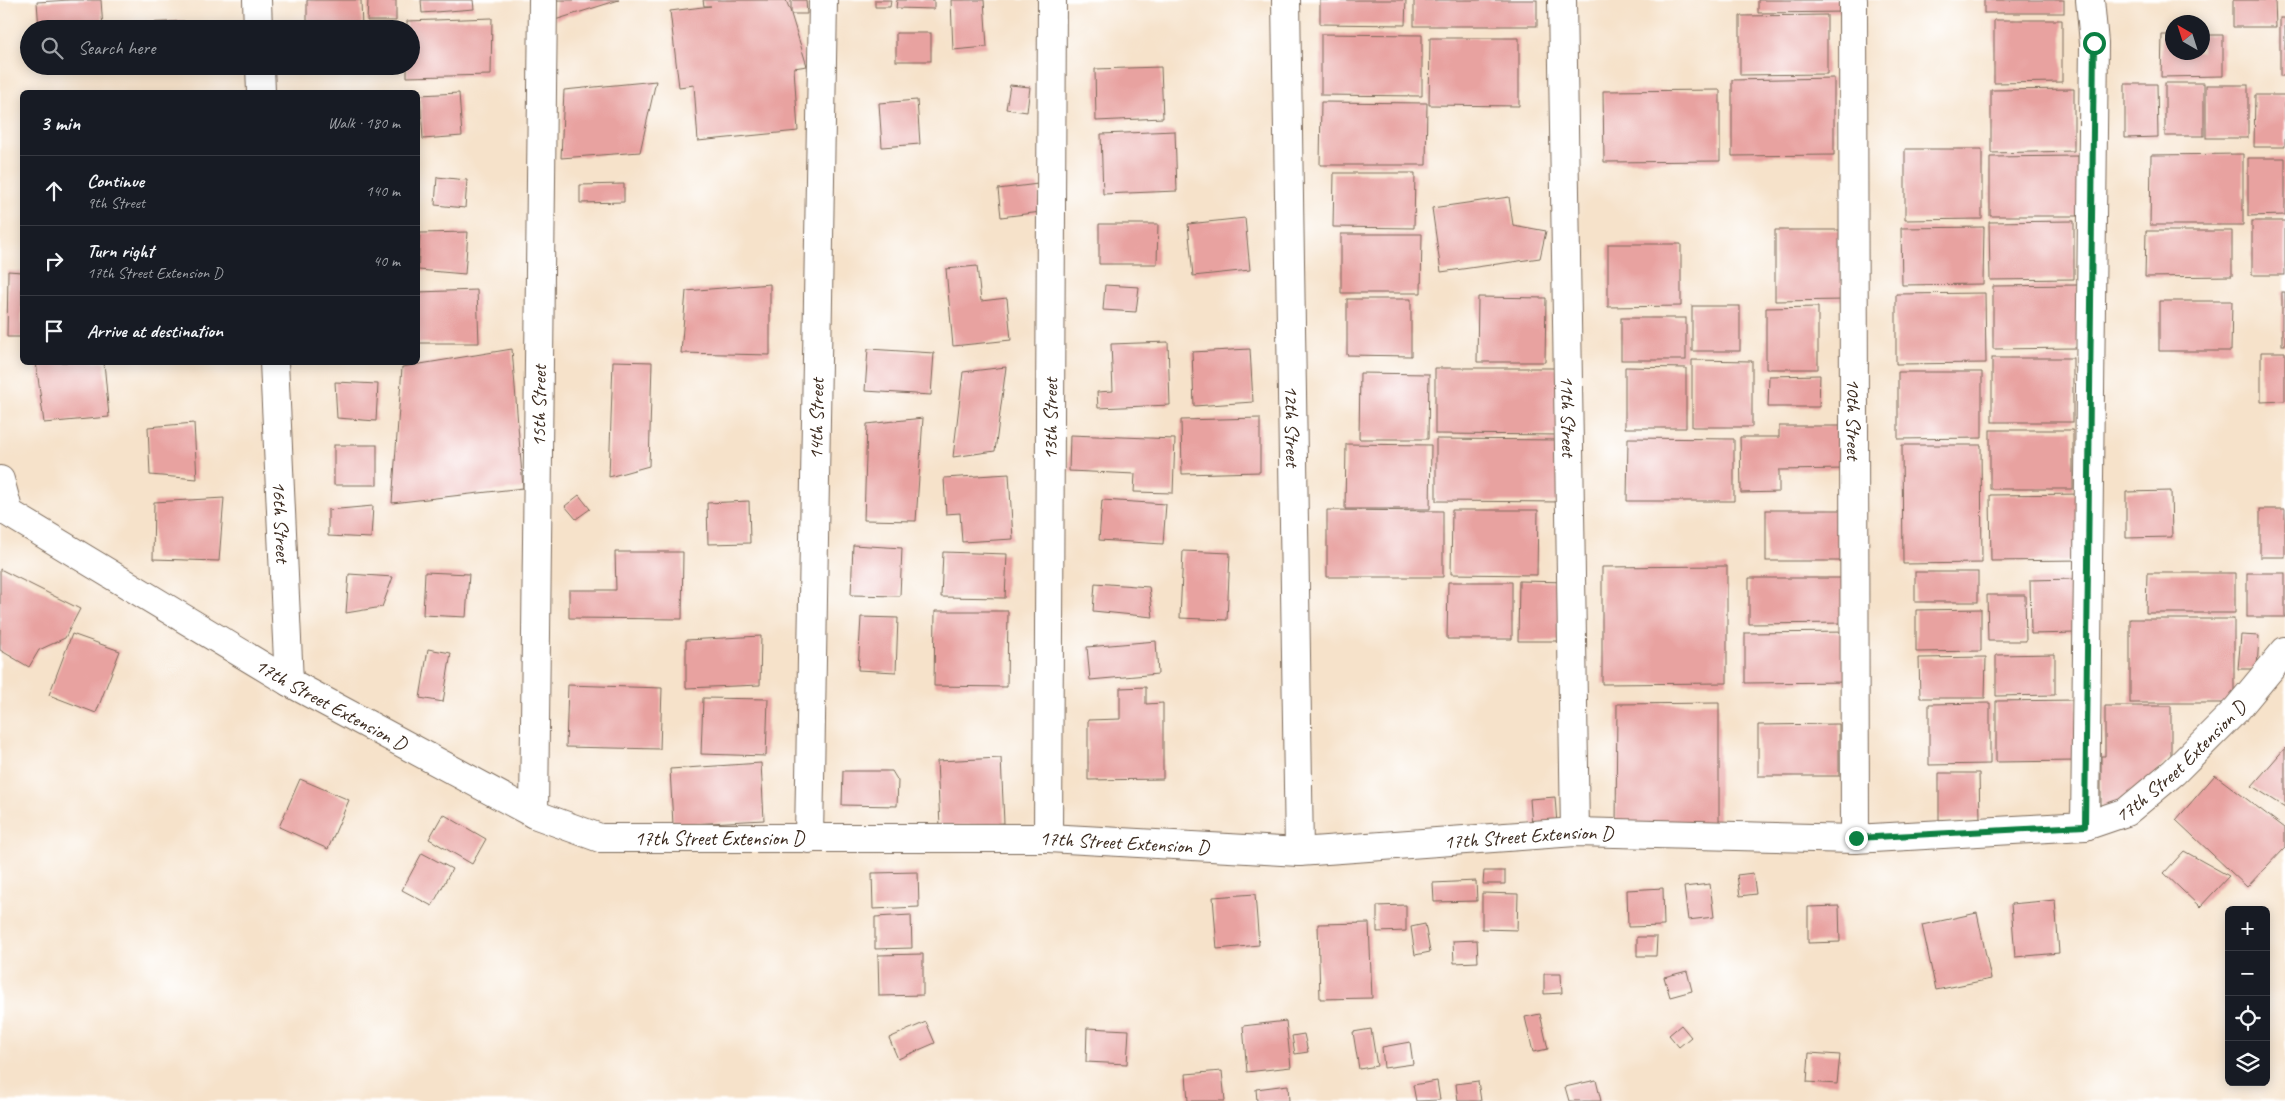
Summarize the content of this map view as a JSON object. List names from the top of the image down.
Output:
{
  "streets": {
    "street": [
      "15th Street",
      "11th Street",
      "13th Street",
      "10th Street",
      "14th Street",
      "12th Street",
      "16th Street",
      "17th Street Extension D"
    ]
  },
  "crossings": [
    ["15th Street", "17th Street Extension D"],
    ["11th Street", "17th Street Extension D"],
    ["13th Street", "17th Street Extension D"],
    ["10th Street", "17th Street Extension D"],
    ["14th Street", "17th Street Extension D"],
    ["12th Street", "17th Street Extension D"],
    ["16th Street", "17th Street Extension D"]
  ],
  "north": "top left",
  "page": {
    "search": "Search here",
    "heading": ["3 min", "Walk · 180 m"],
    "list": [
      ["Continue", "9th Street", "140 m"],
      ["Turn right", "17th Street Extension D", "40 m"],
      "Arrive at destination"
    ],
    "map_buttons": ["+", "−"]
  }
}
